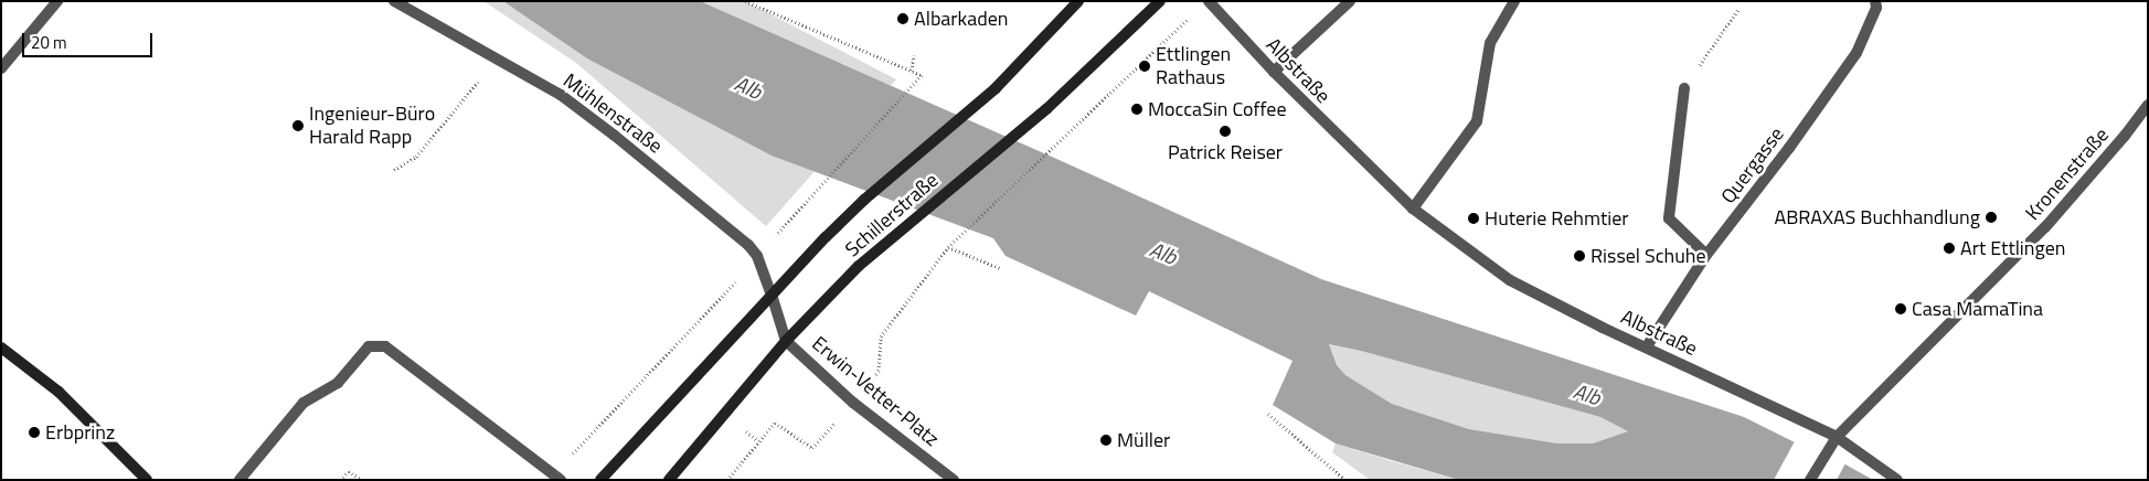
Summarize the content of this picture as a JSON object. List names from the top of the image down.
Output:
{
  "streets": {
    "main road": ["Schillerstraße"],
    "street": [
      "Albstraße",
      "Mühlenstraße",
      "Quergasse",
      "Kronenstraße",
      "Erwin-Vetter-Platz"
    ]
  },
  "crossings": [
    ["Albstraße", "Quergasse"],
    ["Albstraße", "Kronenstraße"],
    ["Mühlenstraße", "Schillerstraße"],
    ["Mühlenstraße", "Erwin-Vetter-Platz"],
    ["Schillerstraße", "Erwin-Vetter-Platz"]
  ],
  "water": ["Alb"],
  "places": [
    "Albarkaden",
    "Ettlingen Rathaus",
    "MoccaSin Coffee",
    "Ingenieur-Büro Harald Rapp",
    "Patrick Reiser",
    "ABRAXAS Buchhandlung",
    "Huterie Rehmtier",
    "Art Ettlingen",
    "Rissel Schuhe",
    "Casa MamaTina",
    "Erbprinz",
    "Müller"
  ],
  "scale_bar": "20 m"
}
